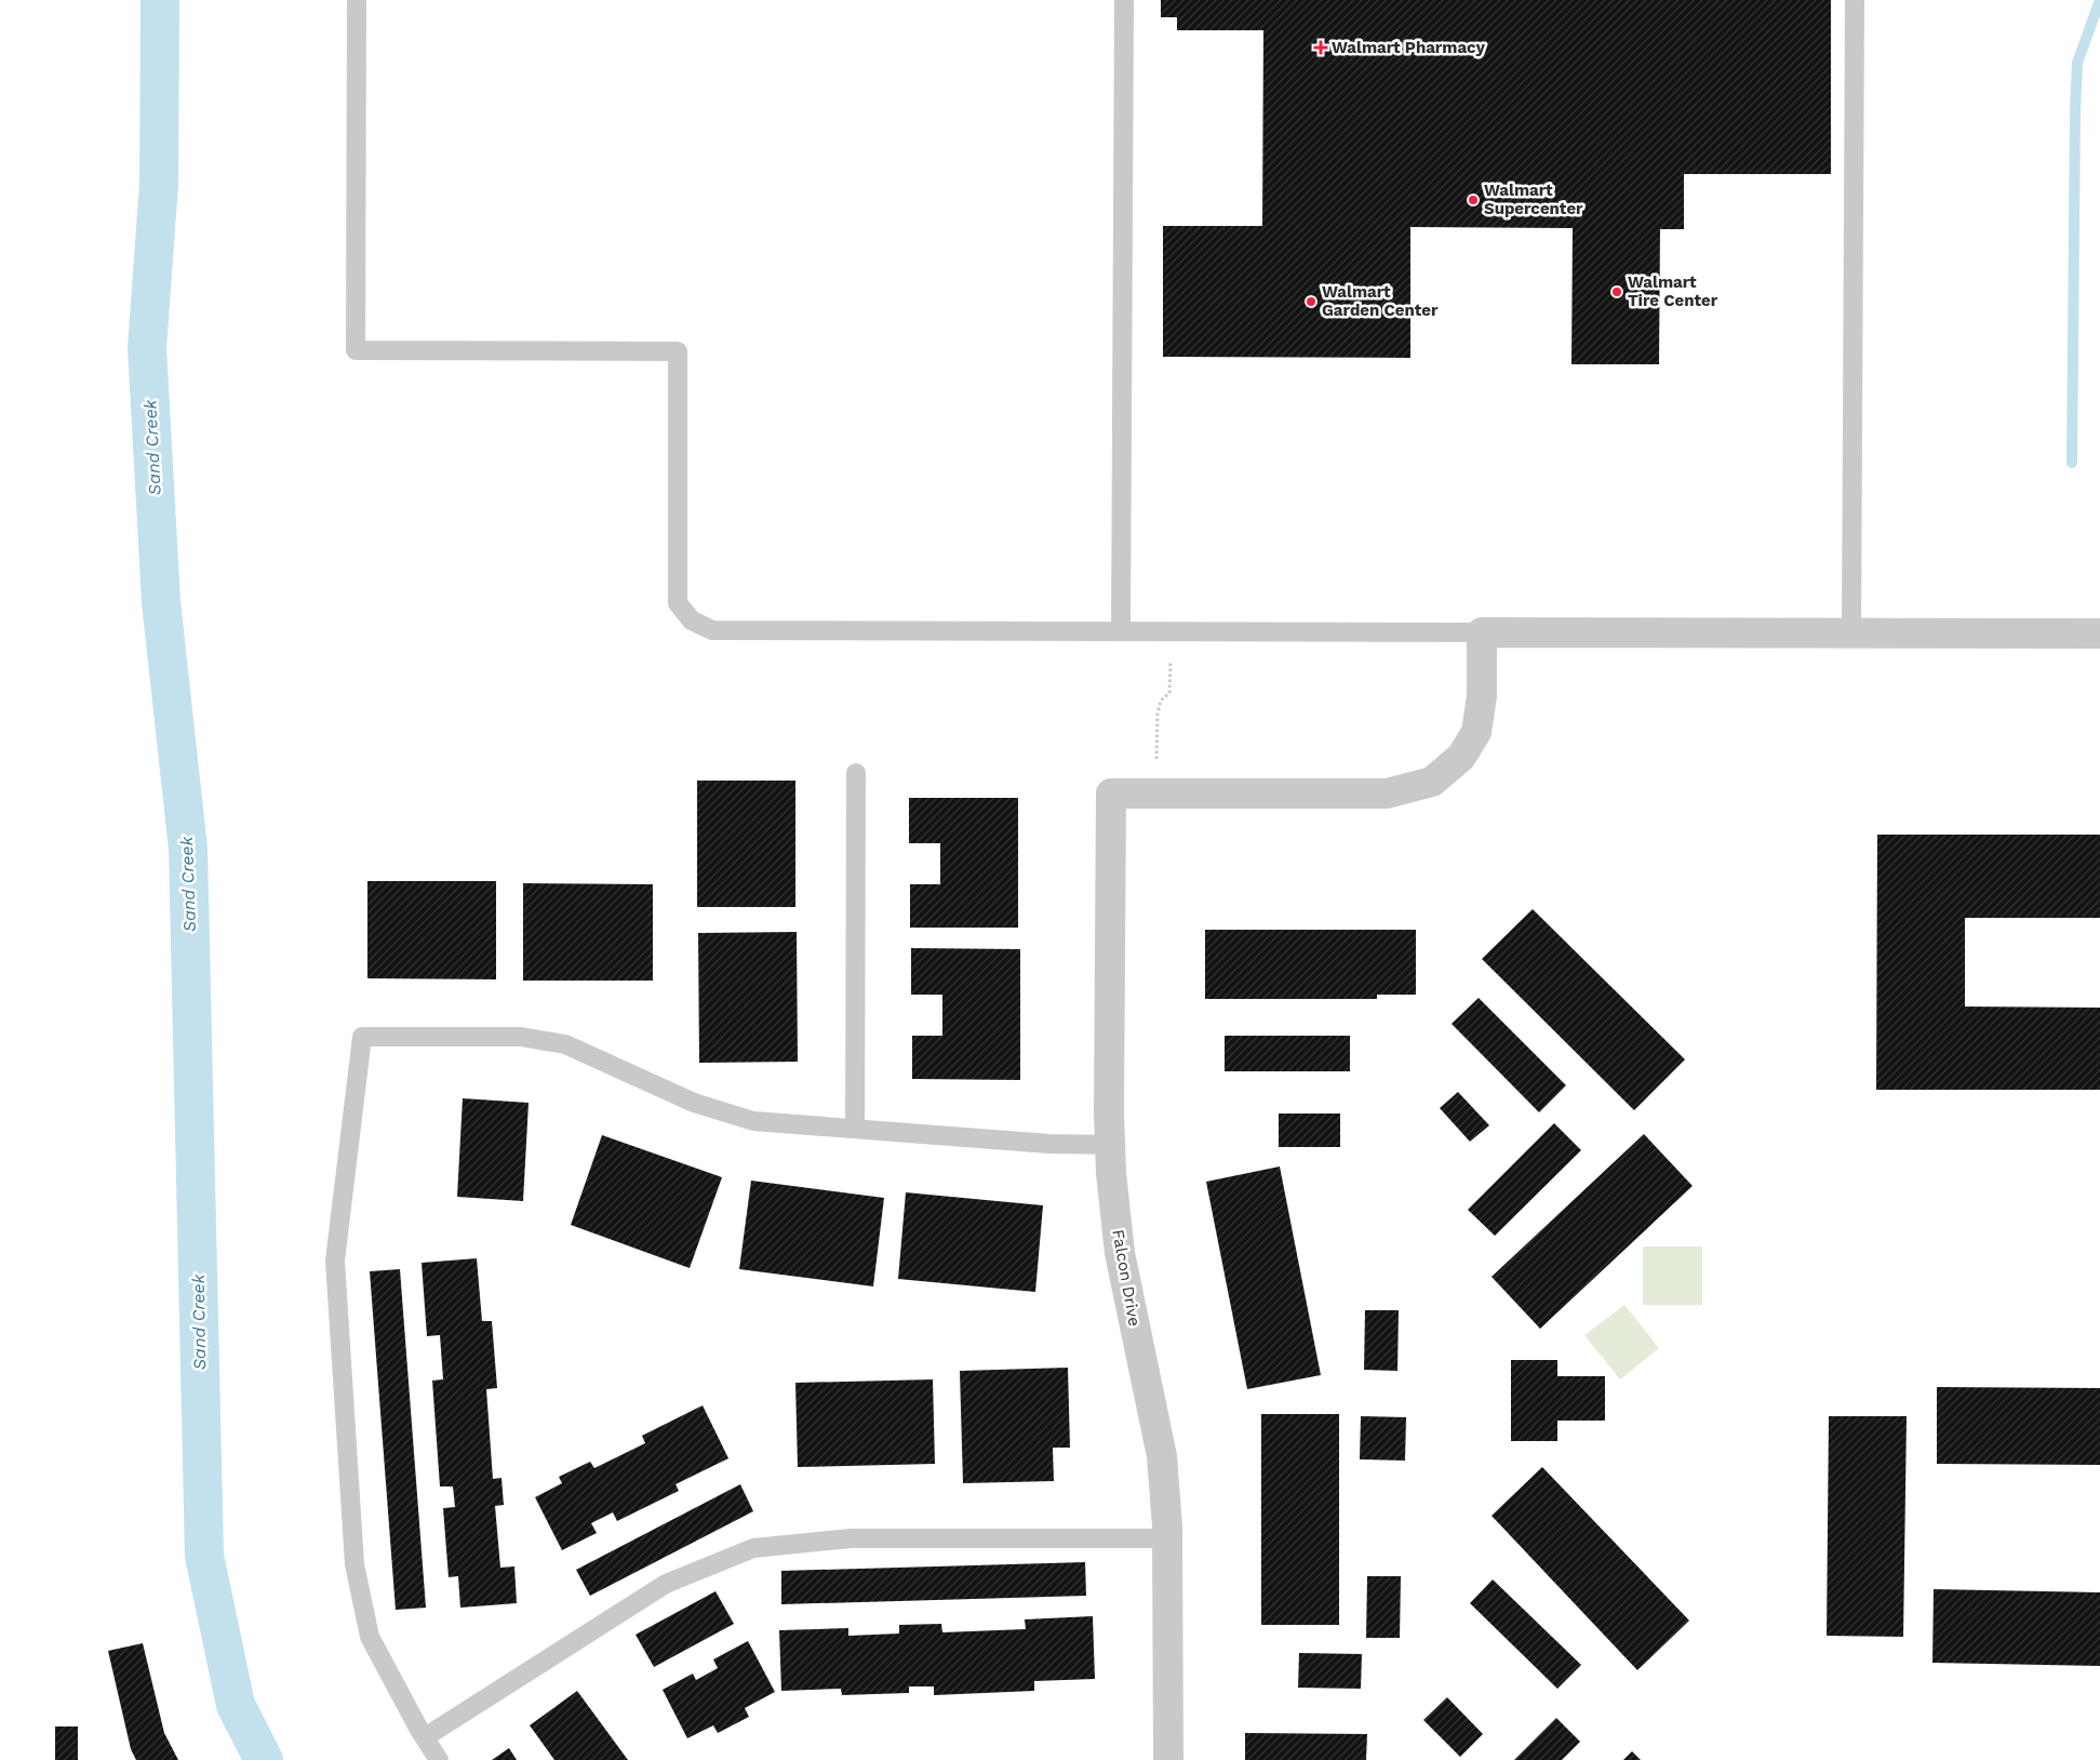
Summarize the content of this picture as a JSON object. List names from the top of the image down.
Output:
{
  "streets": {
    "street": ["Falcon Drive"]
  },
  "water": ["Sand Creek"],
  "places": {
    "health": ["Walmart Pharmacy"],
    "other": ["Walmart Supercenter", "Walmart Tire Center", "Walmart Garden Center"]
  }
}
